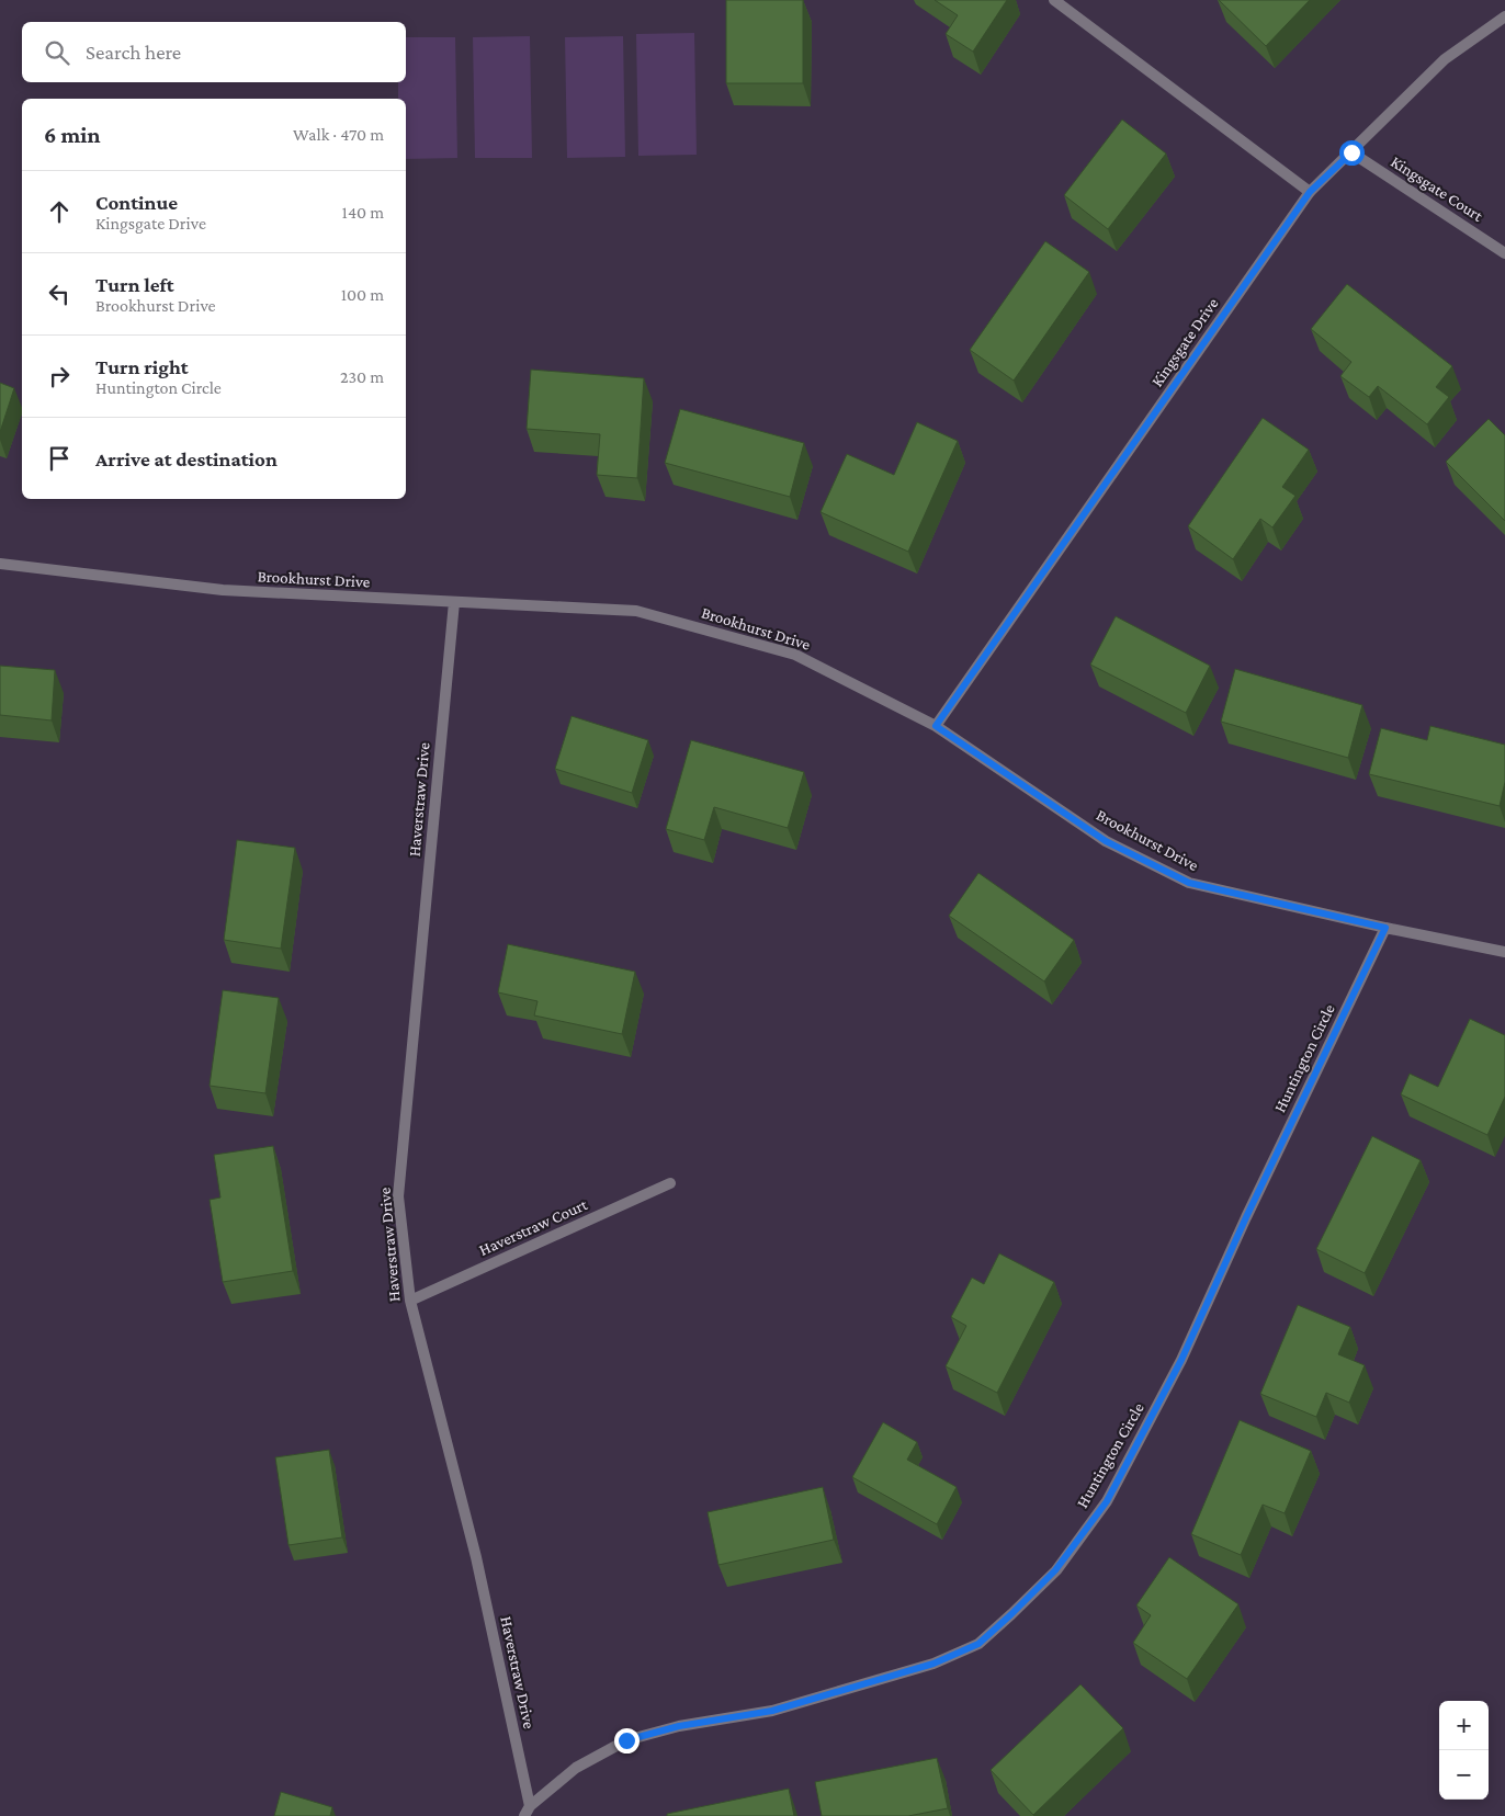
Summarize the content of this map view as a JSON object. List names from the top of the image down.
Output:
{
  "streets": {
    "street": [
      "Kingsgate Court",
      "Kingsgate Drive",
      "Brookhurst Drive",
      "Haverstraw Drive",
      "Huntington Circle",
      "Haverstraw Court"
    ]
  },
  "crossings": [
    ["Kingsgate Court", "Kingsgate Drive"],
    ["Kingsgate Drive", "Brookhurst Drive"],
    ["Brookhurst Drive", "Haverstraw Drive"],
    ["Brookhurst Drive", "Huntington Circle"],
    ["Haverstraw Drive", "Huntington Circle"],
    ["Haverstraw Drive", "Haverstraw Court"]
  ],
  "page": {
    "search": "Search here",
    "heading": ["6 min", "Walk · 470 m"],
    "list": [
      ["Continue", "Kingsgate Drive", "140 m"],
      ["Turn left", "Brookhurst Drive", "100 m"],
      ["Turn right", "Huntington Circle", "230 m"],
      "Arrive at destination"
    ],
    "map_buttons": ["+", "−"]
  }
}
